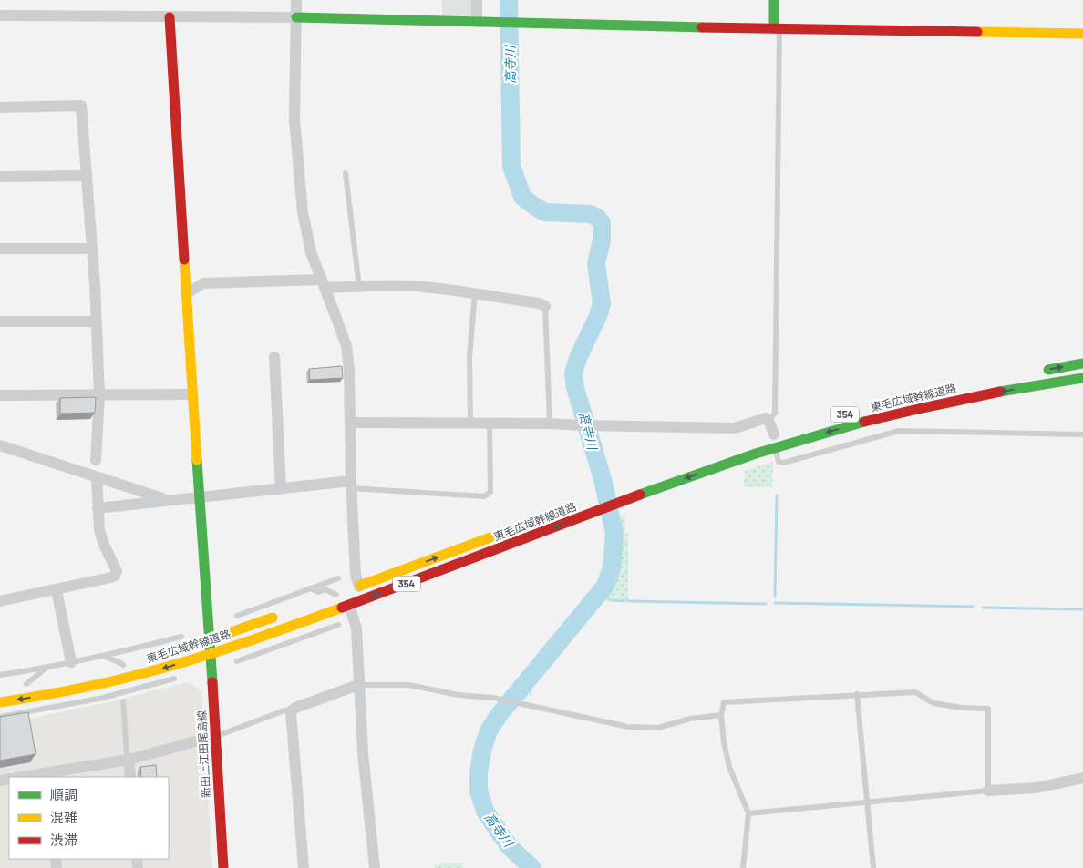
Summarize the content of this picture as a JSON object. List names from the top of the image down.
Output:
{
  "streets": {
    "main road": ["東毛広域幹線道路", "354", "新田上江田尾島線"]
  },
  "crossings": [
    ["東毛広域幹線道路", "新田上江田尾島線"]
  ],
  "water": ["高寺川"],
  "legend": ["順調", "混雑", "渋滞"]
}
